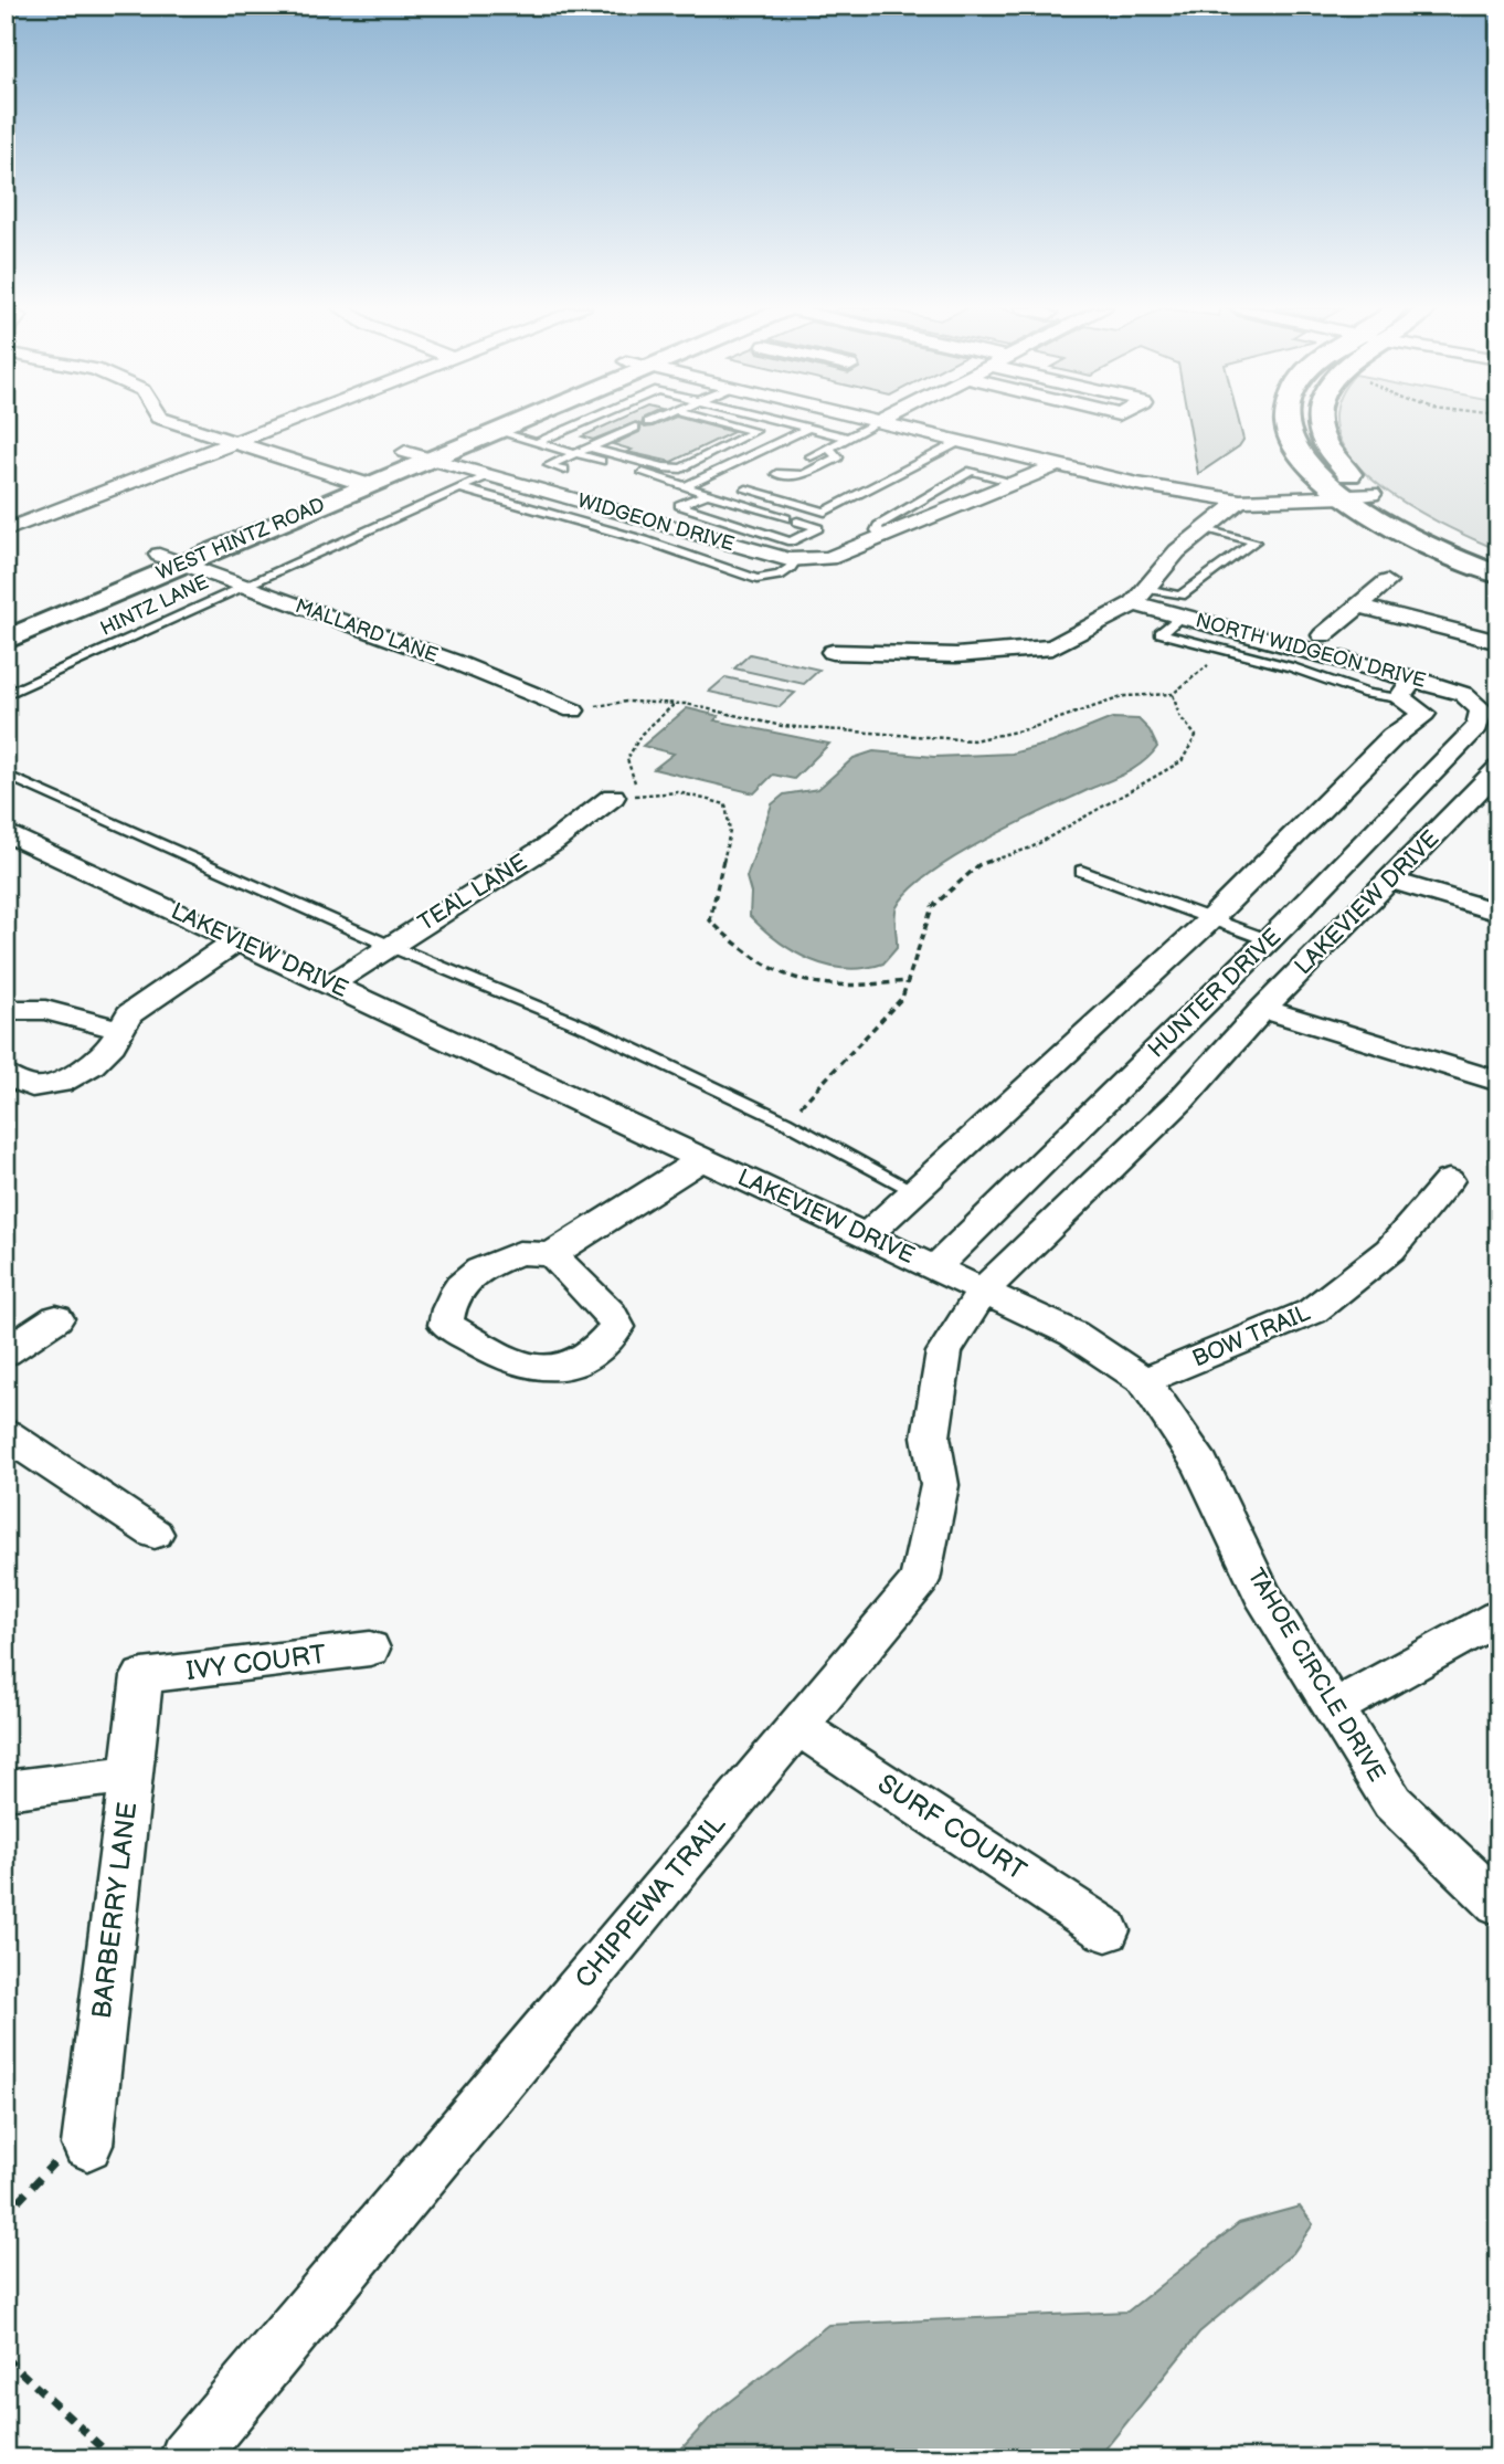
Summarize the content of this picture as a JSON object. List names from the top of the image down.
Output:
{
  "streets": {
    "main road": ["WEST HINTZ ROAD"],
    "street": [
      "WIDGEON DRIVE",
      "MALLARD LANE",
      "NORTH WIDGEON DRIVE",
      "TEAL LANE",
      "LAKEVIEW DRIVE",
      "HUNTER DRIVE",
      "BOW TRAIL",
      "IVY COURT",
      "TAHOE CIRCLE DRIVE",
      "SURF COURT",
      "CHIPPEWA TRAIL",
      "BARBERRY LANE"
    ],
    "lane": ["HINTZ LANE"]
  },
  "crossings": [
    ["WIDGEON DRIVE", "WEST HINTZ ROAD"],
    ["WIDGEON DRIVE", "HINTZ LANE"],
    ["WEST HINTZ ROAD", "MALLARD LANE"],
    ["HINTZ LANE", "MALLARD LANE"],
    ["NORTH WIDGEON DRIVE", "HUNTER DRIVE"],
    ["TEAL LANE", "LAKEVIEW DRIVE"],
    ["LAKEVIEW DRIVE", "HUNTER DRIVE"],
    ["LAKEVIEW DRIVE", "TAHOE CIRCLE DRIVE"],
    ["LAKEVIEW DRIVE", "CHIPPEWA TRAIL"],
    ["BOW TRAIL", "TAHOE CIRCLE DRIVE"],
    ["IVY COURT", "BARBERRY LANE"],
    ["TAHOE CIRCLE DRIVE", "CHIPPEWA TRAIL"],
    ["SURF COURT", "CHIPPEWA TRAIL"]
  ]
}
